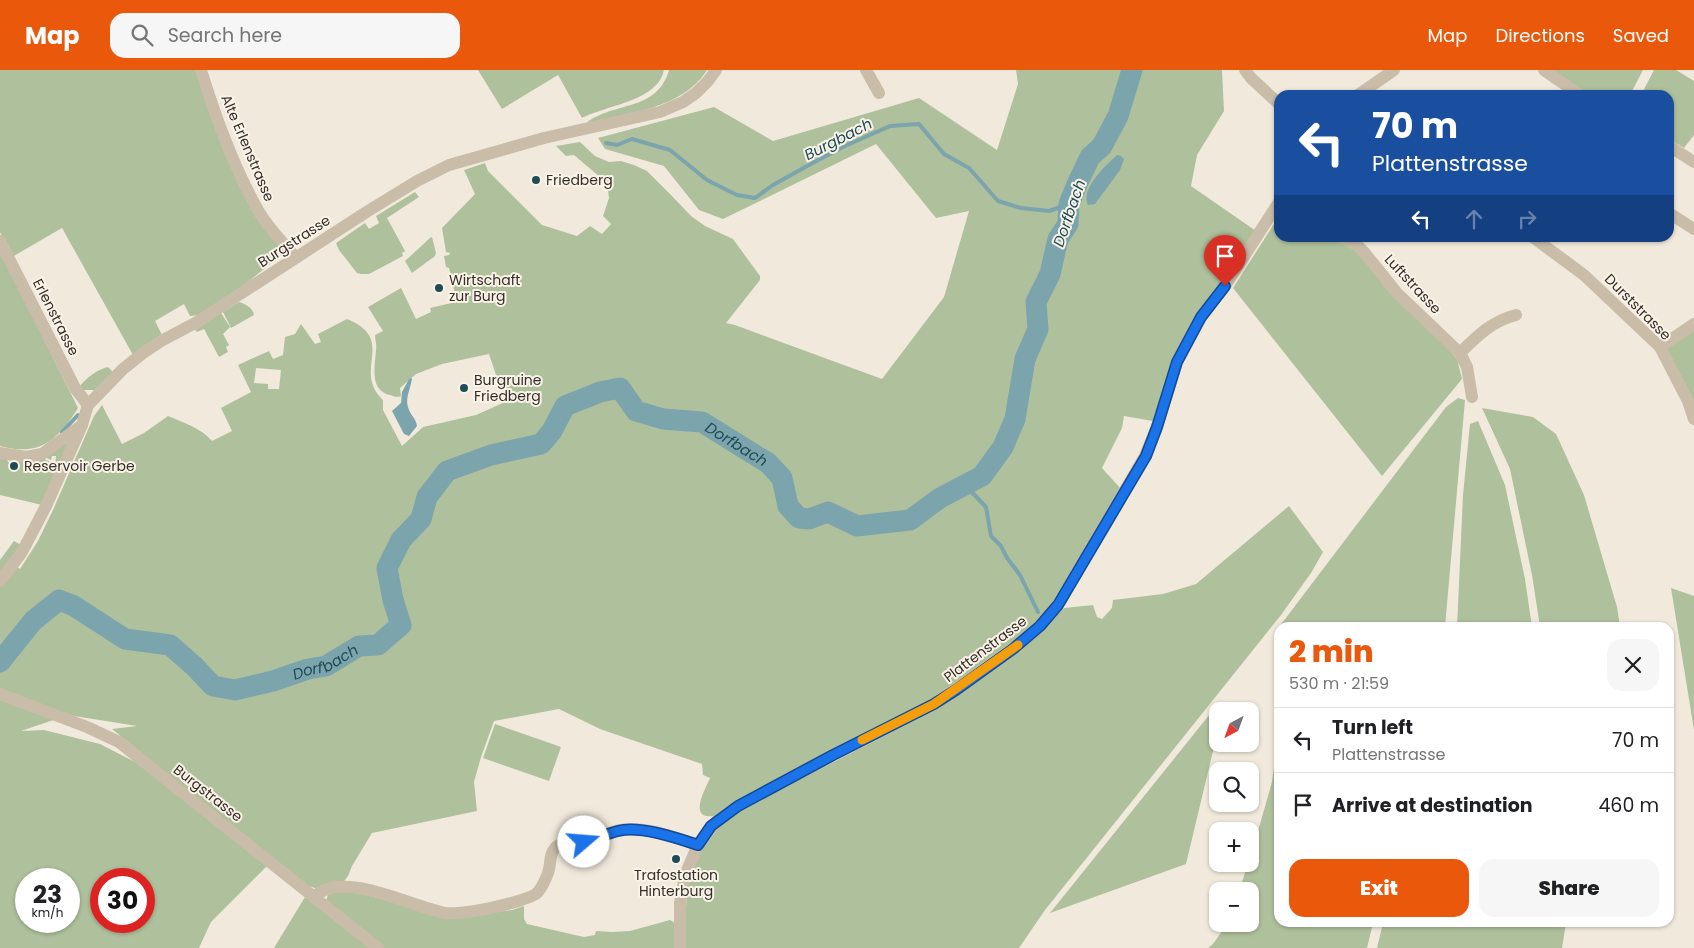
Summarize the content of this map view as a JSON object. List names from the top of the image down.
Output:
{
  "streets": {
    "street": [
      "Alte Erlenstrasse",
      "Burgstrasse",
      "Luftstrasse",
      "Durststrasse",
      "Erlenstrasse",
      "Plattenstrasse"
    ]
  },
  "crossings": [
    ["Alte Erlenstrasse", "Burgstrasse"],
    ["Burgstrasse", "Erlenstrasse"]
  ],
  "water": ["Burgbach", "Dorfbach"],
  "places": [
    "Friedberg",
    "Wirtschaft zur Burg",
    "Burgruine Friedberg",
    "Reservoir Gerbe",
    "Trafostation Hinterburg"
  ],
  "north": "bottom left",
  "page": {
    "header": "Map",
    "search": "Search here",
    "nav": ["Map", "Directions", "Saved"],
    "turn": ["70 m", "Plattenstrasse"],
    "heading": ["2 min", "530 m · 21:59"],
    "map_buttons": ["+", "−"],
    "list": [
      {
        "name": "Turn left",
        "note": "Plattenstrasse",
        "value": "70 m"
      },
      {
        "name": "Arrive at destination",
        "value": "460 m"
      }
    ],
    "buttons": ["Exit", "Share"],
    "speed": "23 km/h",
    "limit": "30"
  }
}
